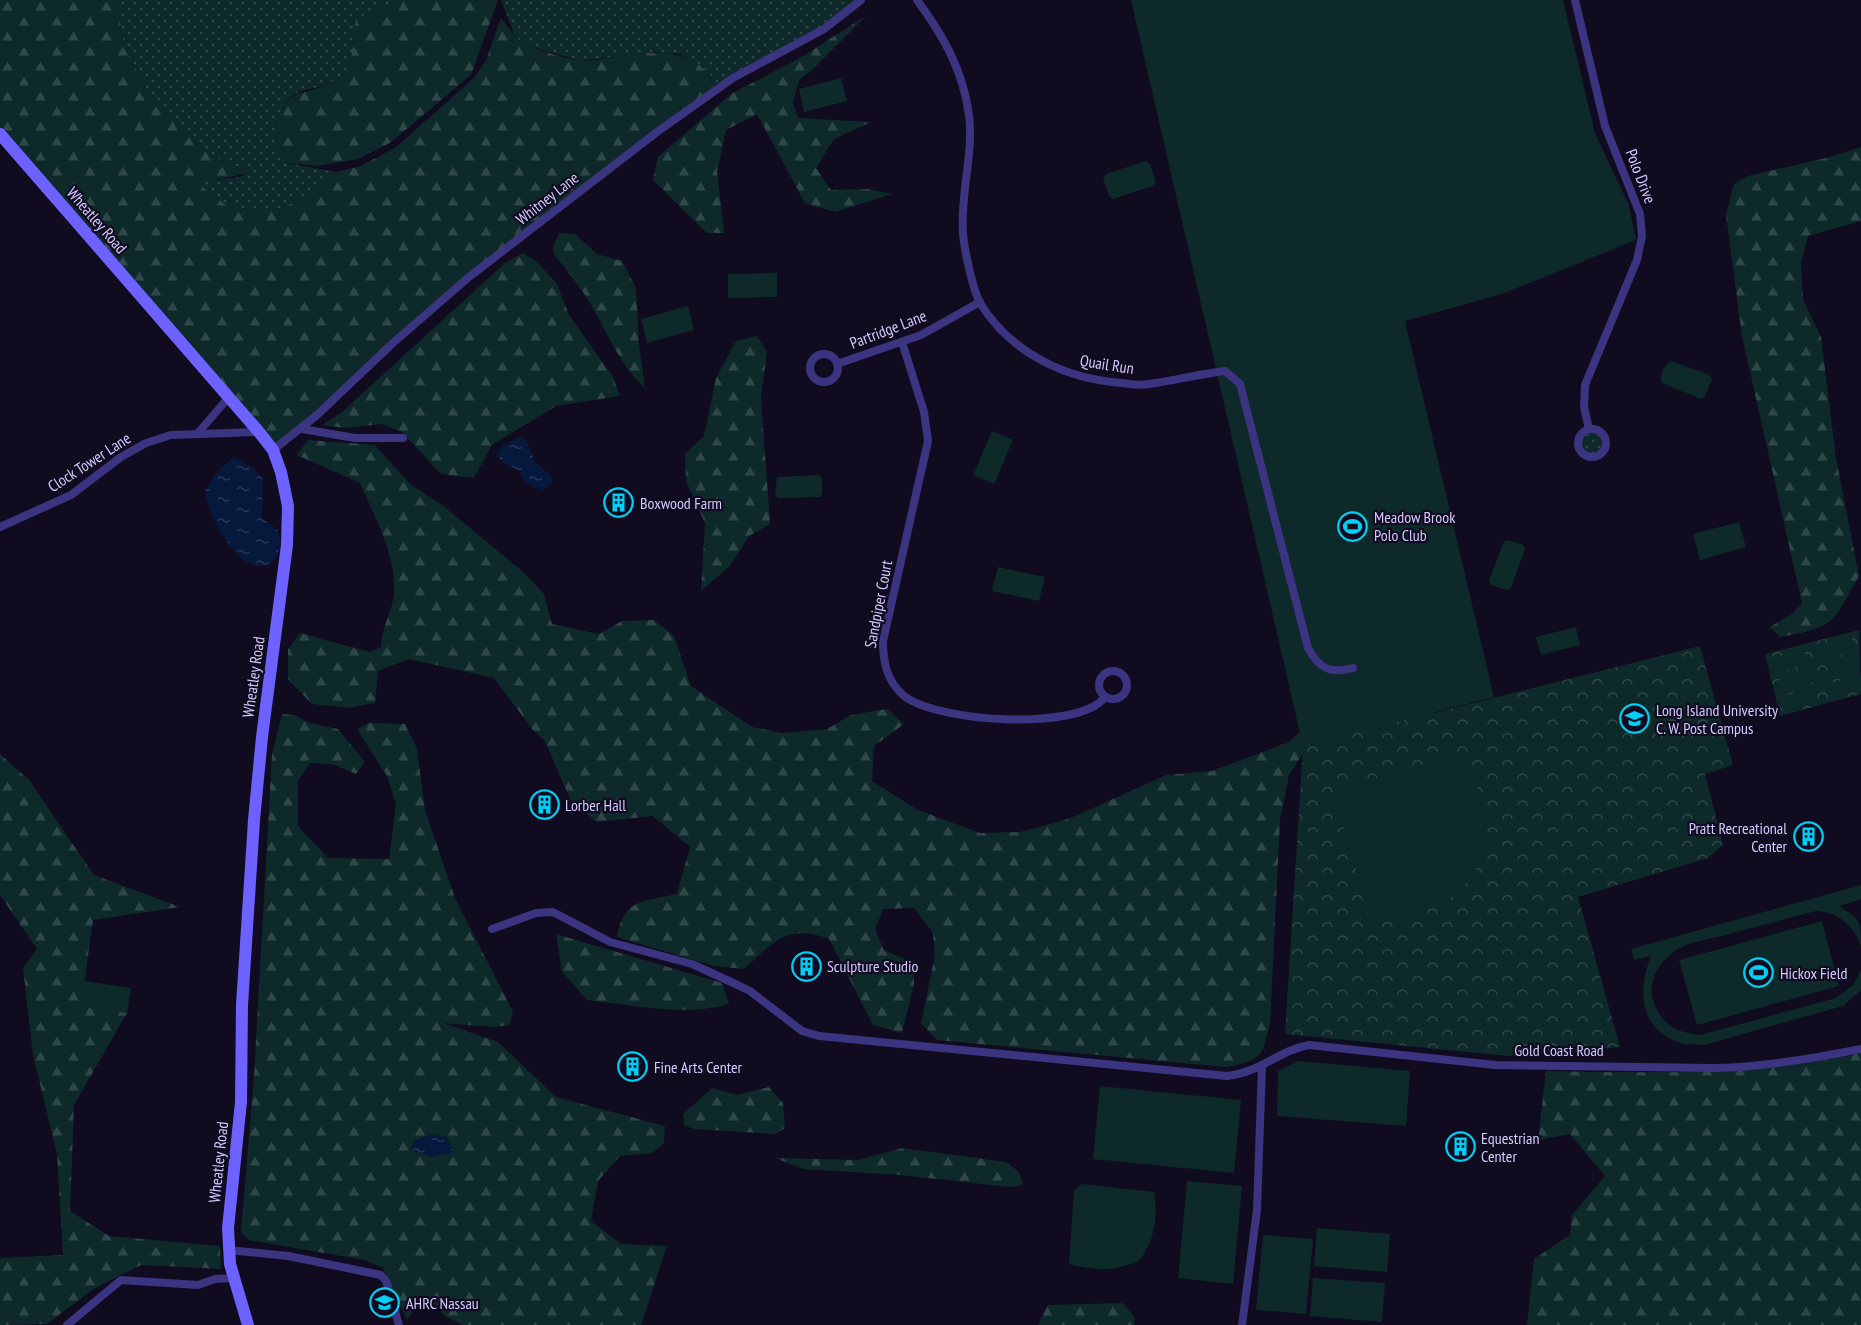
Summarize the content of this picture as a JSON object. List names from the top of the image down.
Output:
{
  "streets": {
    "main road": ["Wheatley Road"],
    "street": [
      "Polo Drive",
      "Whitney Lane",
      "Partridge Lane",
      "Quail Run",
      "Clock Tower Lane",
      "Sandpiper Court",
      "Gold Coast Road"
    ]
  },
  "crossings": [
    ["Whitney Lane", "Wheatley Road"],
    ["Wheatley Road", "Clock Tower Lane"],
    ["Partridge Lane", "Quail Run"],
    ["Partridge Lane", "Sandpiper Court"]
  ],
  "places": {
    "building": [
      "Boxwood Farm",
      "Lorber Hall",
      "Pratt Recreational Center",
      "Sculpture Studio",
      "Fine Arts Center",
      "Equestrian Center"
    ],
    "sports": ["Meadow Brook Polo Club", "Hickox Field"],
    "school or university": ["Long Island University C. W. Post Campus", "AHRC Nassau"]
  }
}
